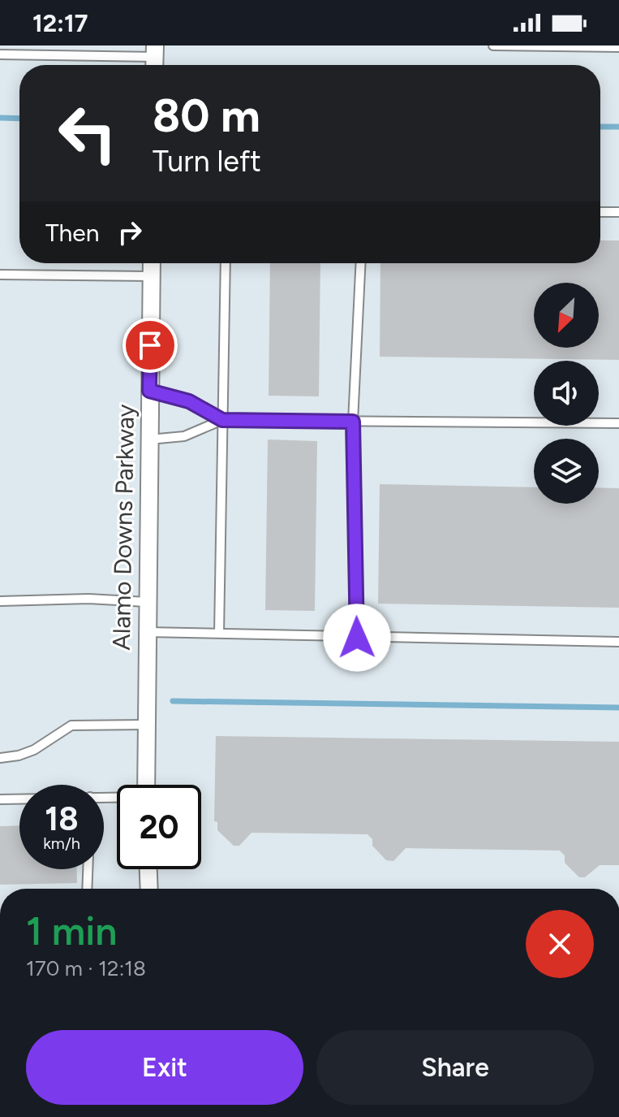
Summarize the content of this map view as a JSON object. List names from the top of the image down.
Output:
{
  "streets": {
    "street": ["Alamo Downs Parkway"]
  },
  "north": "bottom left",
  "page": {
    "status": "12:17",
    "turn": ["80 m", "Turn left"],
    "then": "Then",
    "speed": "18 km/h",
    "limit": "20",
    "heading": ["1 min", "170 m · 12:18"],
    "buttons": ["Exit", "Share"]
  }
}
